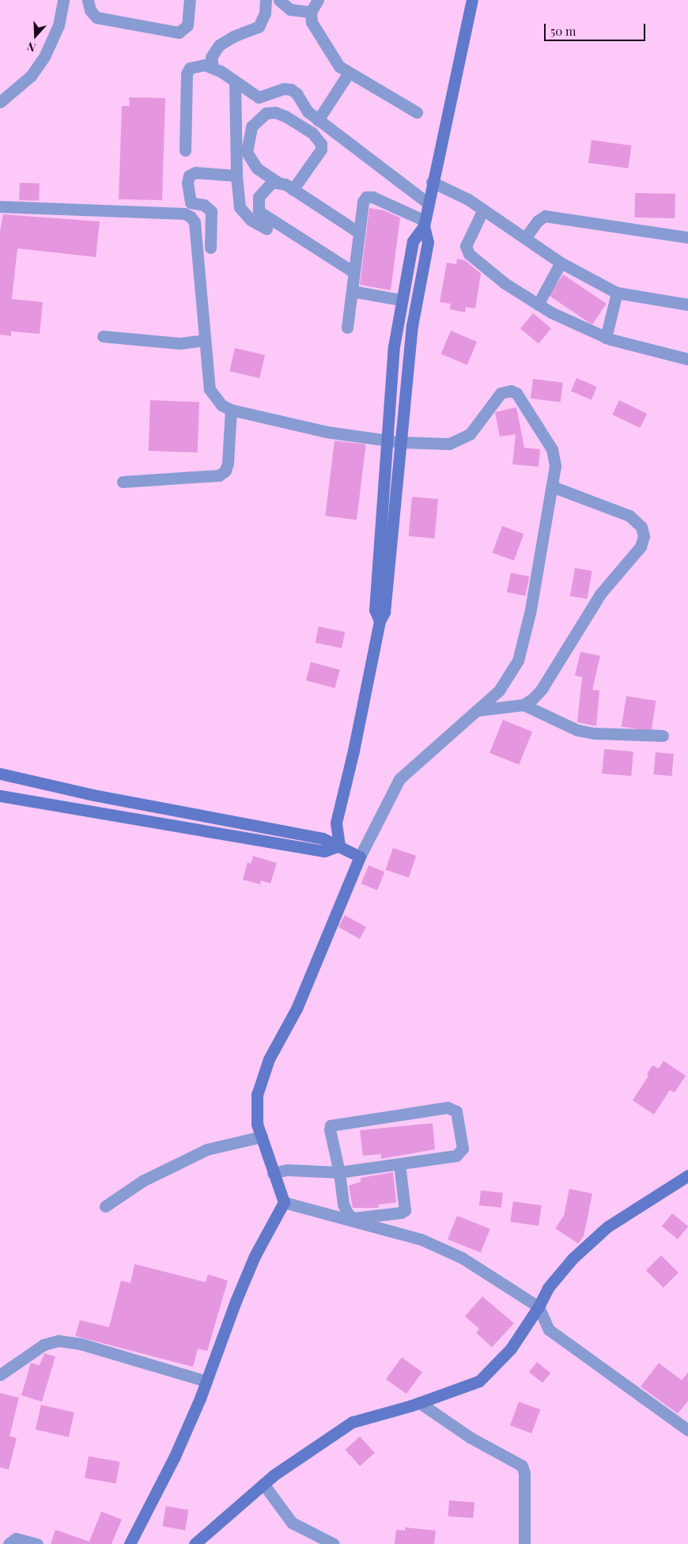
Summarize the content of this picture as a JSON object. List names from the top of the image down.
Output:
{
  "scale_bar": "50 m",
  "north": "bottom"
}
